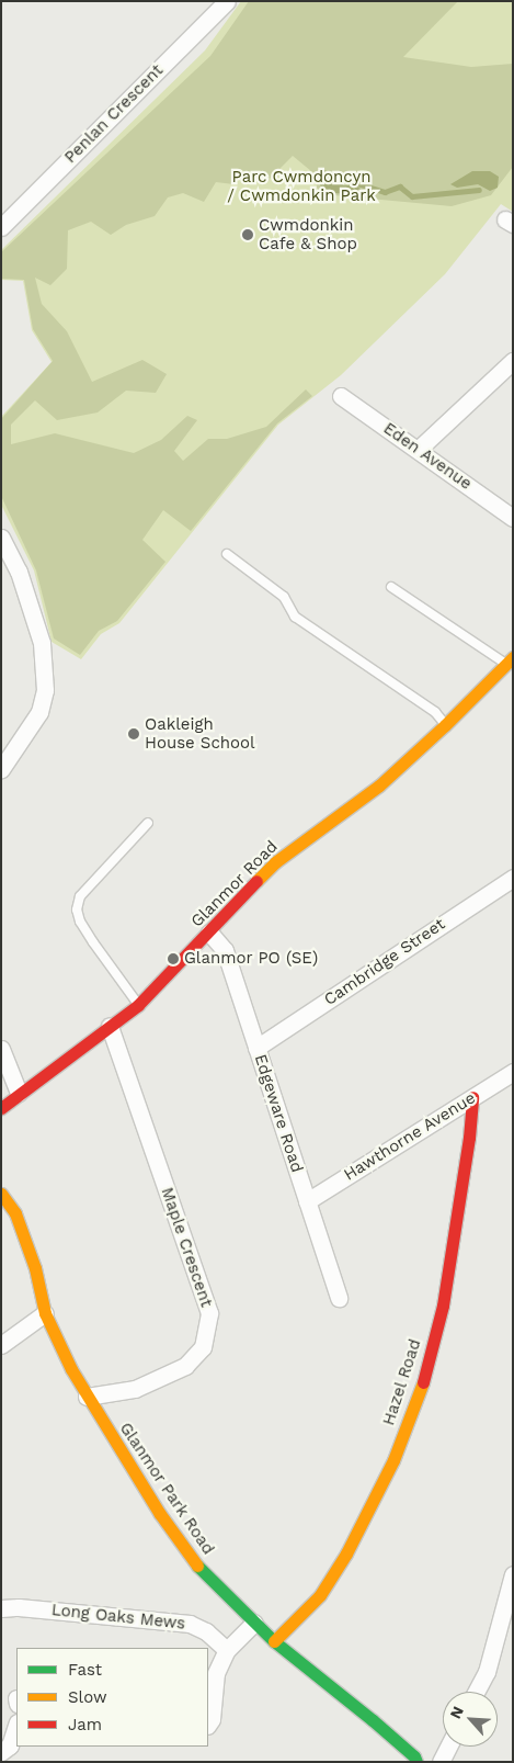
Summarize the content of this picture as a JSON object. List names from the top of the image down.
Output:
{
  "streets": {
    "street": [
      "Penlan Crescent",
      "Eden Avenue",
      "Glanmor Road",
      "Cambridge Street",
      "Edgeware Road",
      "Hawthorne Avenue",
      "Maple Crescent",
      "Hazel Road",
      "Glanmor Park Road",
      "Long Oaks Mews"
    ]
  },
  "crossings": [
    ["Glanmor Road", "Edgeware Road"],
    ["Glanmor Road", "Maple Crescent"],
    ["Cambridge Street", "Edgeware Road"],
    ["Edgeware Road", "Hawthorne Avenue"],
    ["Hawthorne Avenue", "Hazel Road"],
    ["Maple Crescent", "Glanmor Park Road"],
    ["Hazel Road", "Glanmor Park Road"]
  ],
  "parks": ["Parc Cwmdoncyn / Cwmdonkin Park"],
  "places": ["Cwmdonkin Cafe & Shop", "Oakleigh House School", "Glanmor PO (SE)"],
  "legend": ["Fast", "Slow", "Jam"],
  "north": "top left"
}
